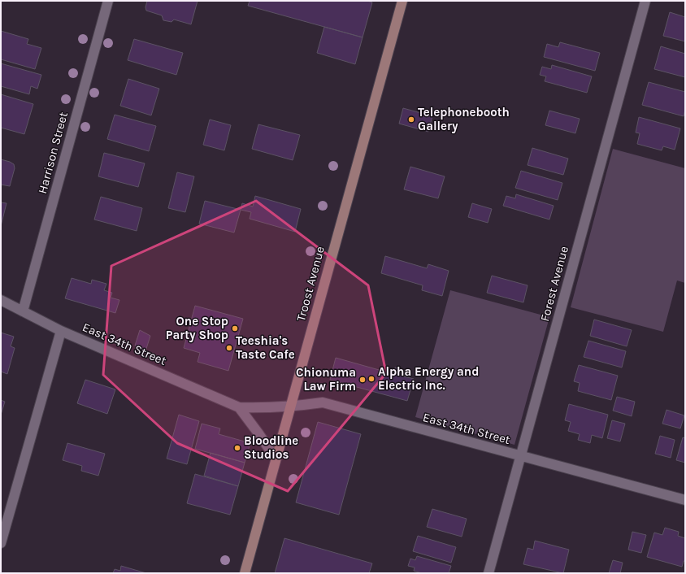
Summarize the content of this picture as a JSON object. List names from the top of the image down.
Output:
{
  "streets": {
    "main road": ["Troost Avenue"],
    "street": ["Harrison Street", "Forest Avenue", "East 34th Street"]
  },
  "crossings": [
    ["Harrison Street", "East 34th Street"],
    ["Troost Avenue", "East 34th Street"],
    ["Forest Avenue", "East 34th Street"]
  ],
  "places": [
    "Telephonebooth Gallery",
    "One Stop Party Shop",
    "Teeshia's Taste Cafe",
    "Alpha Energy and Electric Inc.",
    "Chionuma Law Firm",
    "Bloodline Studios"
  ]
}
